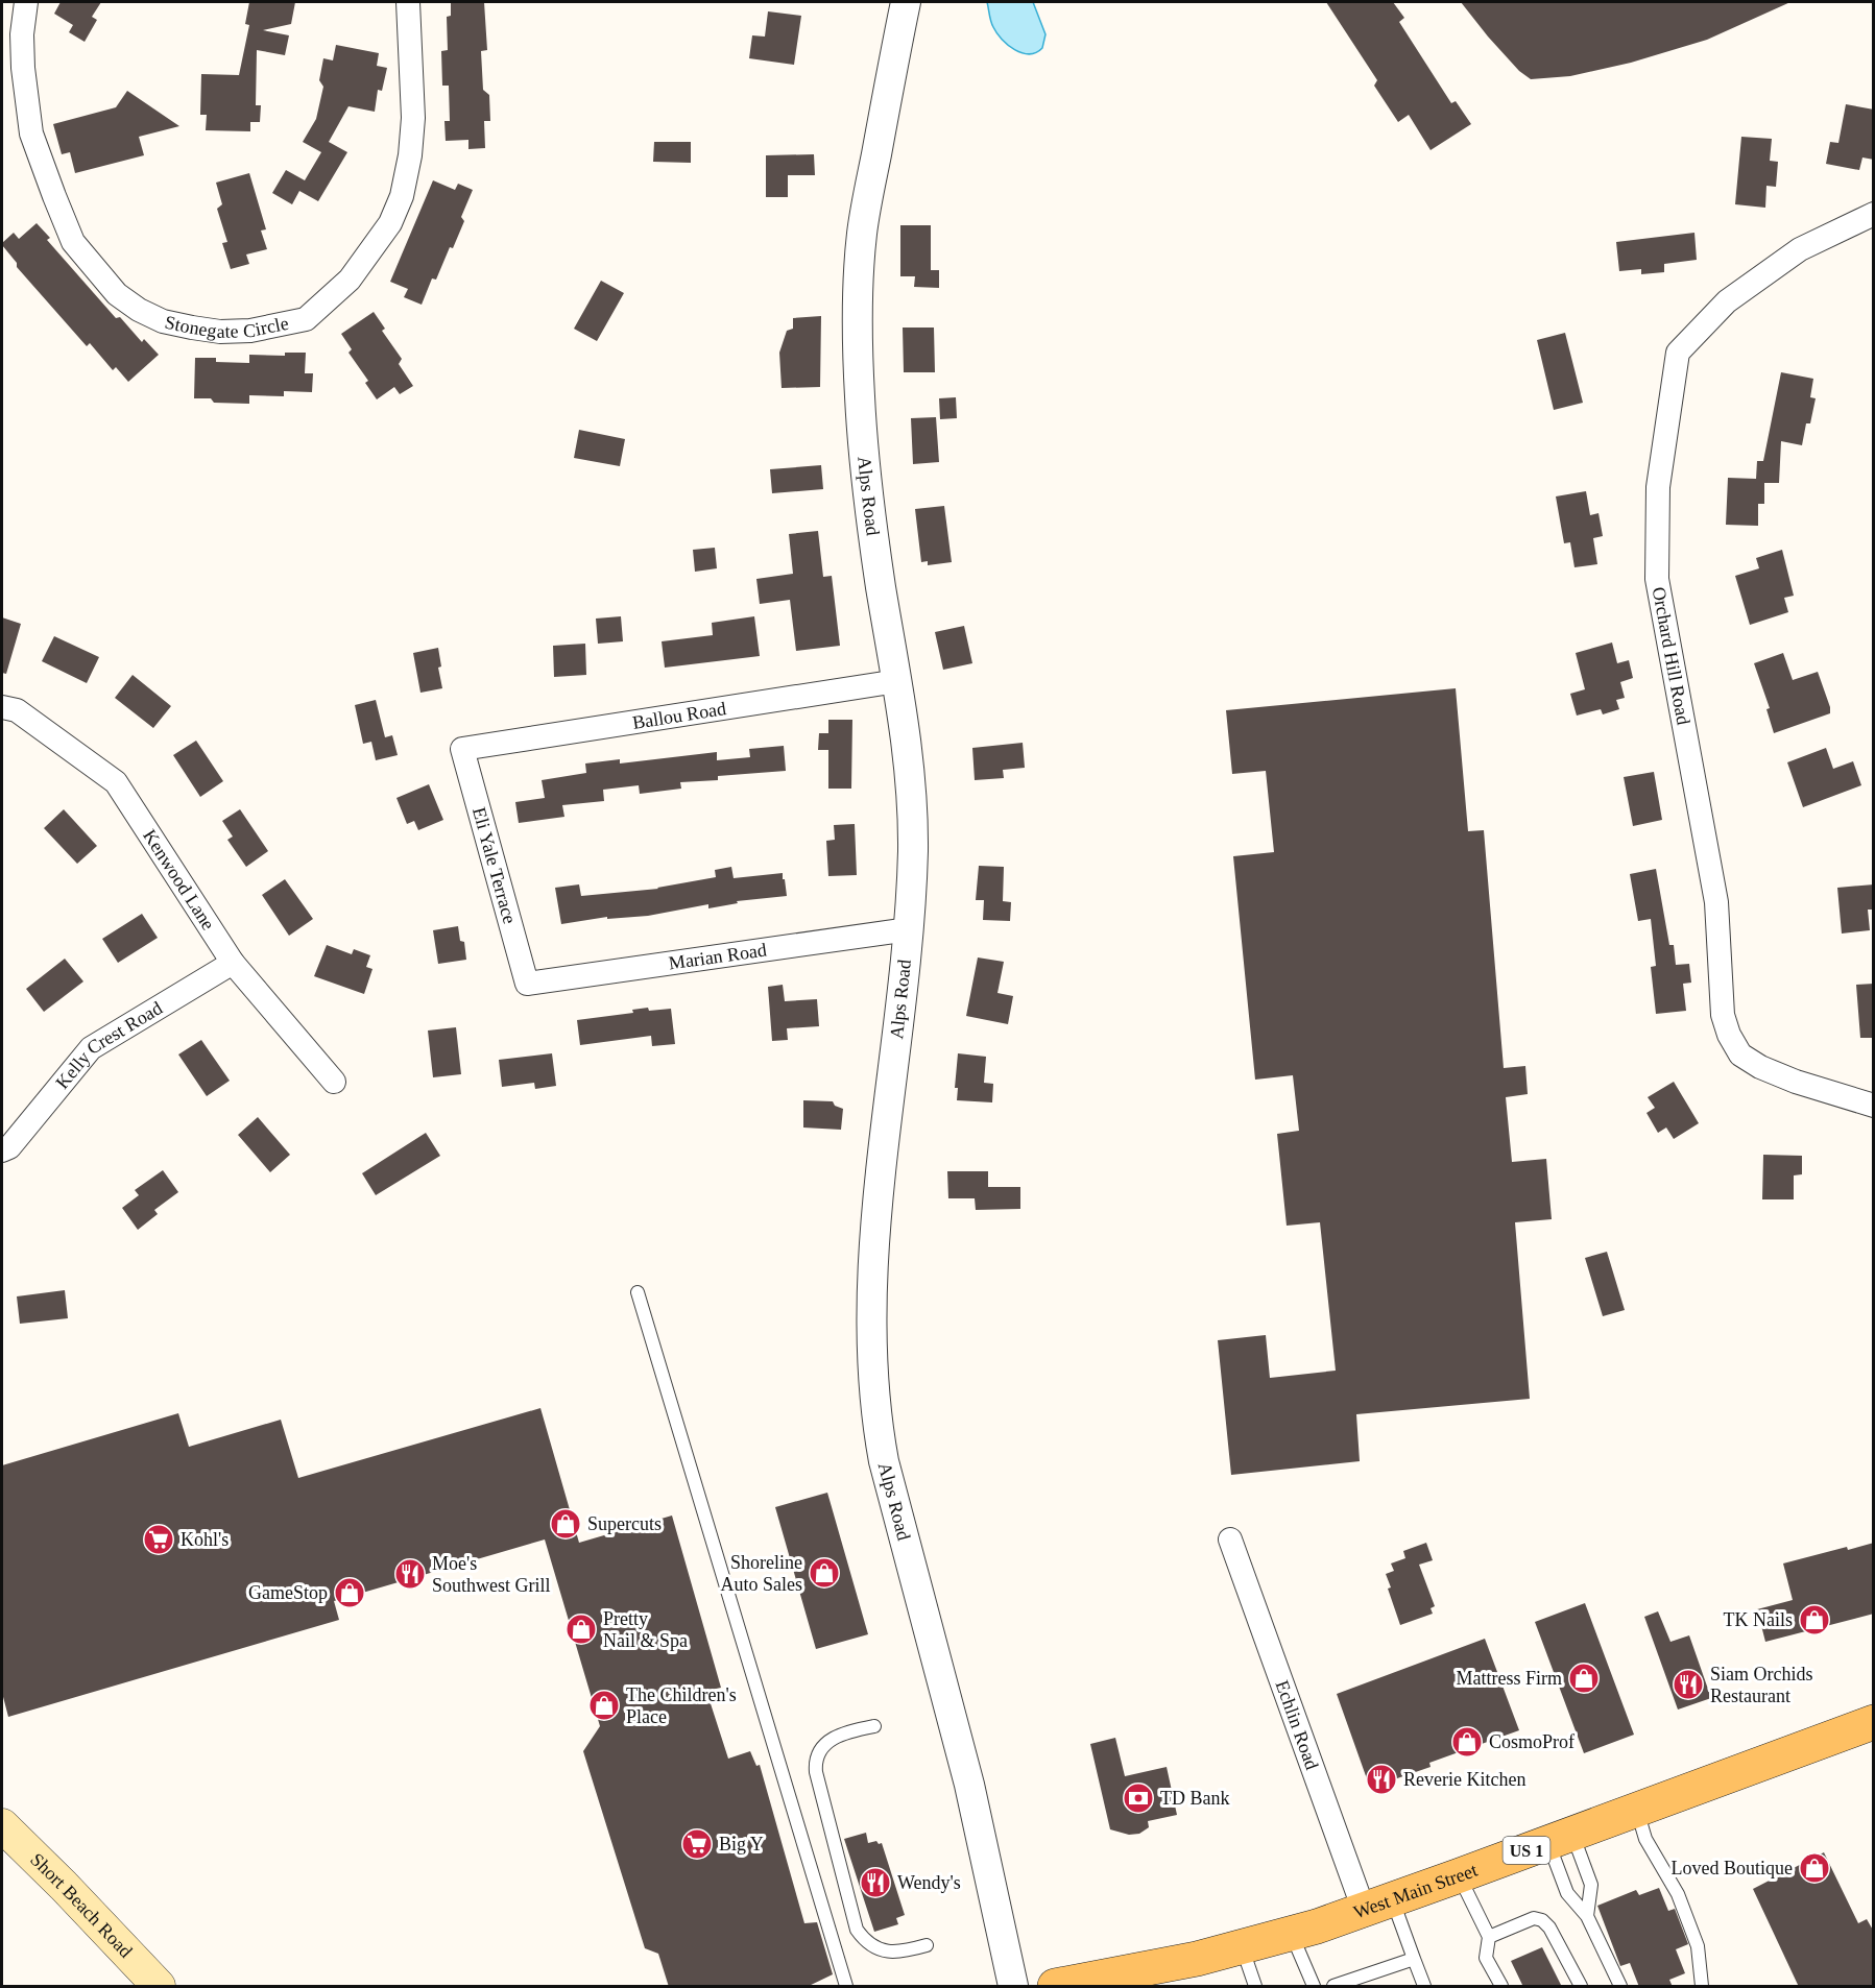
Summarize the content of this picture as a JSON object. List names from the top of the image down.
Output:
{
  "streets": {
    "main road": ["US 1", "West Main Street", "Short Beach Road"],
    "street": [
      "Stonegate Circle",
      "Alps Road",
      "Orchard Hill Road",
      "Ballou Road",
      "Eli Yale Terrace",
      "Kenwood Lane",
      "Marian Road",
      "Kelly Crest Road",
      "Echlin Road"
    ]
  },
  "crossings": [
    ["Alps Road", "Ballou Road"],
    ["Alps Road", "Marian Road"],
    ["Ballou Road", "Eli Yale Terrace"],
    ["Eli Yale Terrace", "Marian Road"],
    ["Kenwood Lane", "Kelly Crest Road"],
    ["Echlin Road", "West Main Street"]
  ],
  "places": {
    "shop": [
      "Supercuts",
      "Shoreline Auto Sales",
      "GameStop",
      "TK Nails",
      "Pretty Nail & Spa",
      "Mattress Firm",
      "The Children's Place",
      "CosmoProf",
      "Loved Boutique"
    ],
    "supermarket": ["Kohl's", "Big Y"],
    "restaurant": [
      "Moe's Southwest Grill",
      "Siam Orchids Restaurant",
      "Reverie Kitchen",
      "Wendy's"
    ],
    "bank": ["TD Bank"]
  }
}
